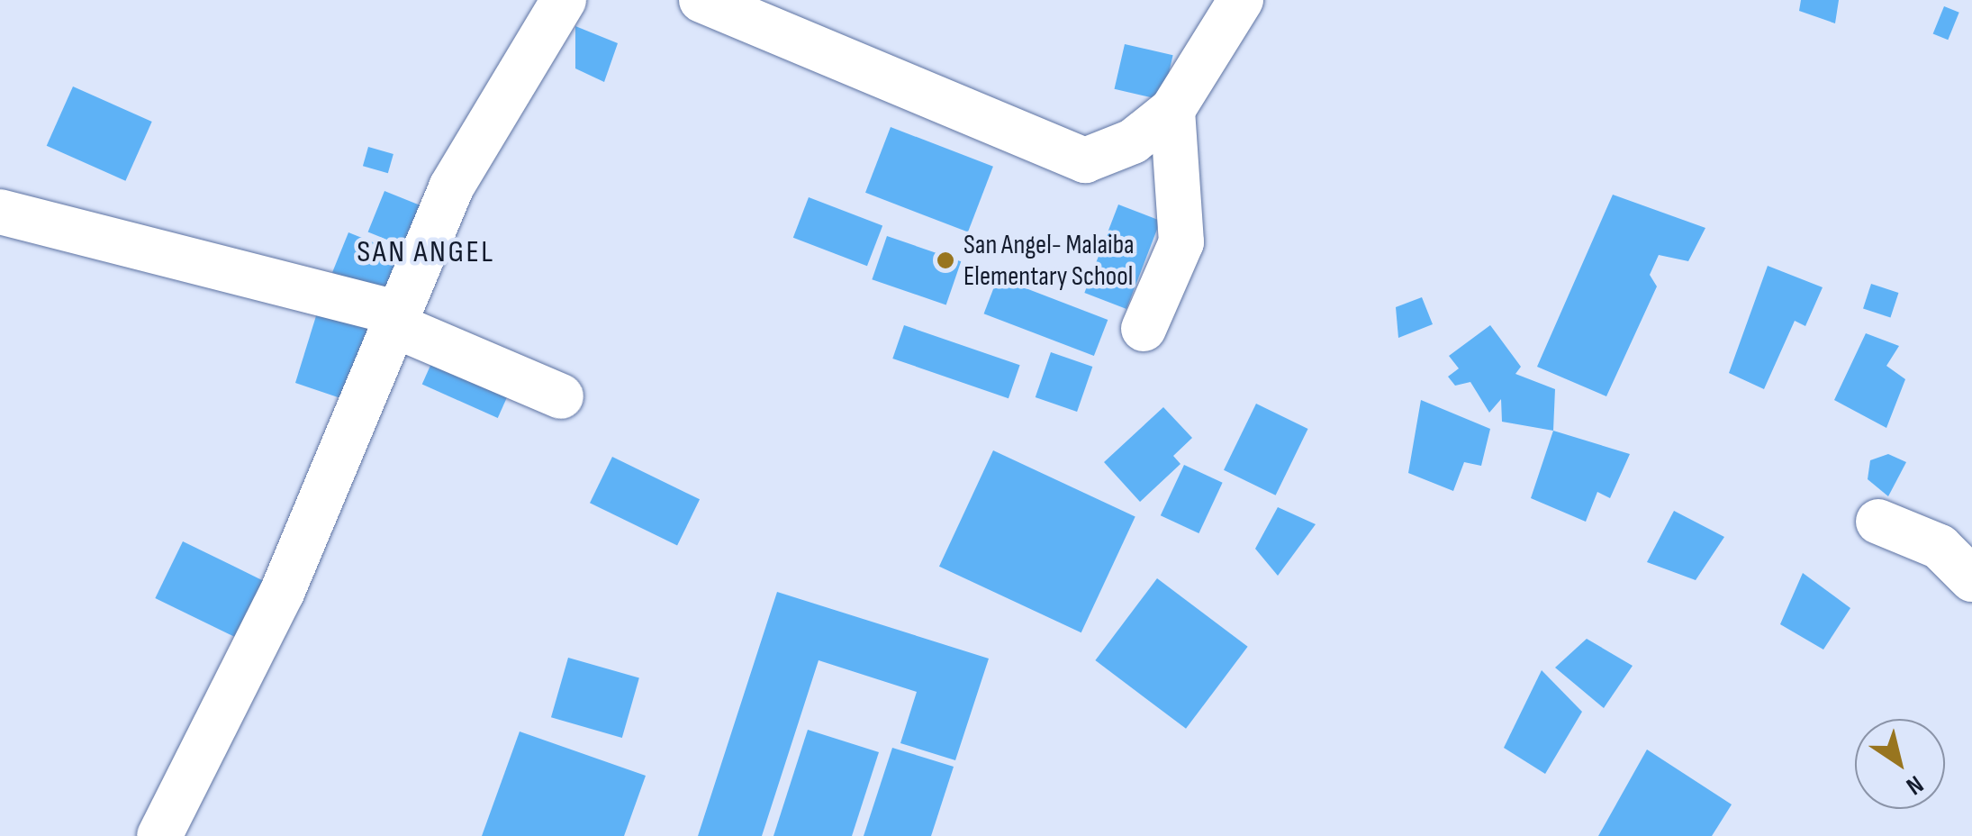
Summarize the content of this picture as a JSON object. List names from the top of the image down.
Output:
{
  "districts": ["SAN ANGEL"],
  "places": ["San Angel- Malaiba Elementary School"],
  "north": "bottom right"
}
